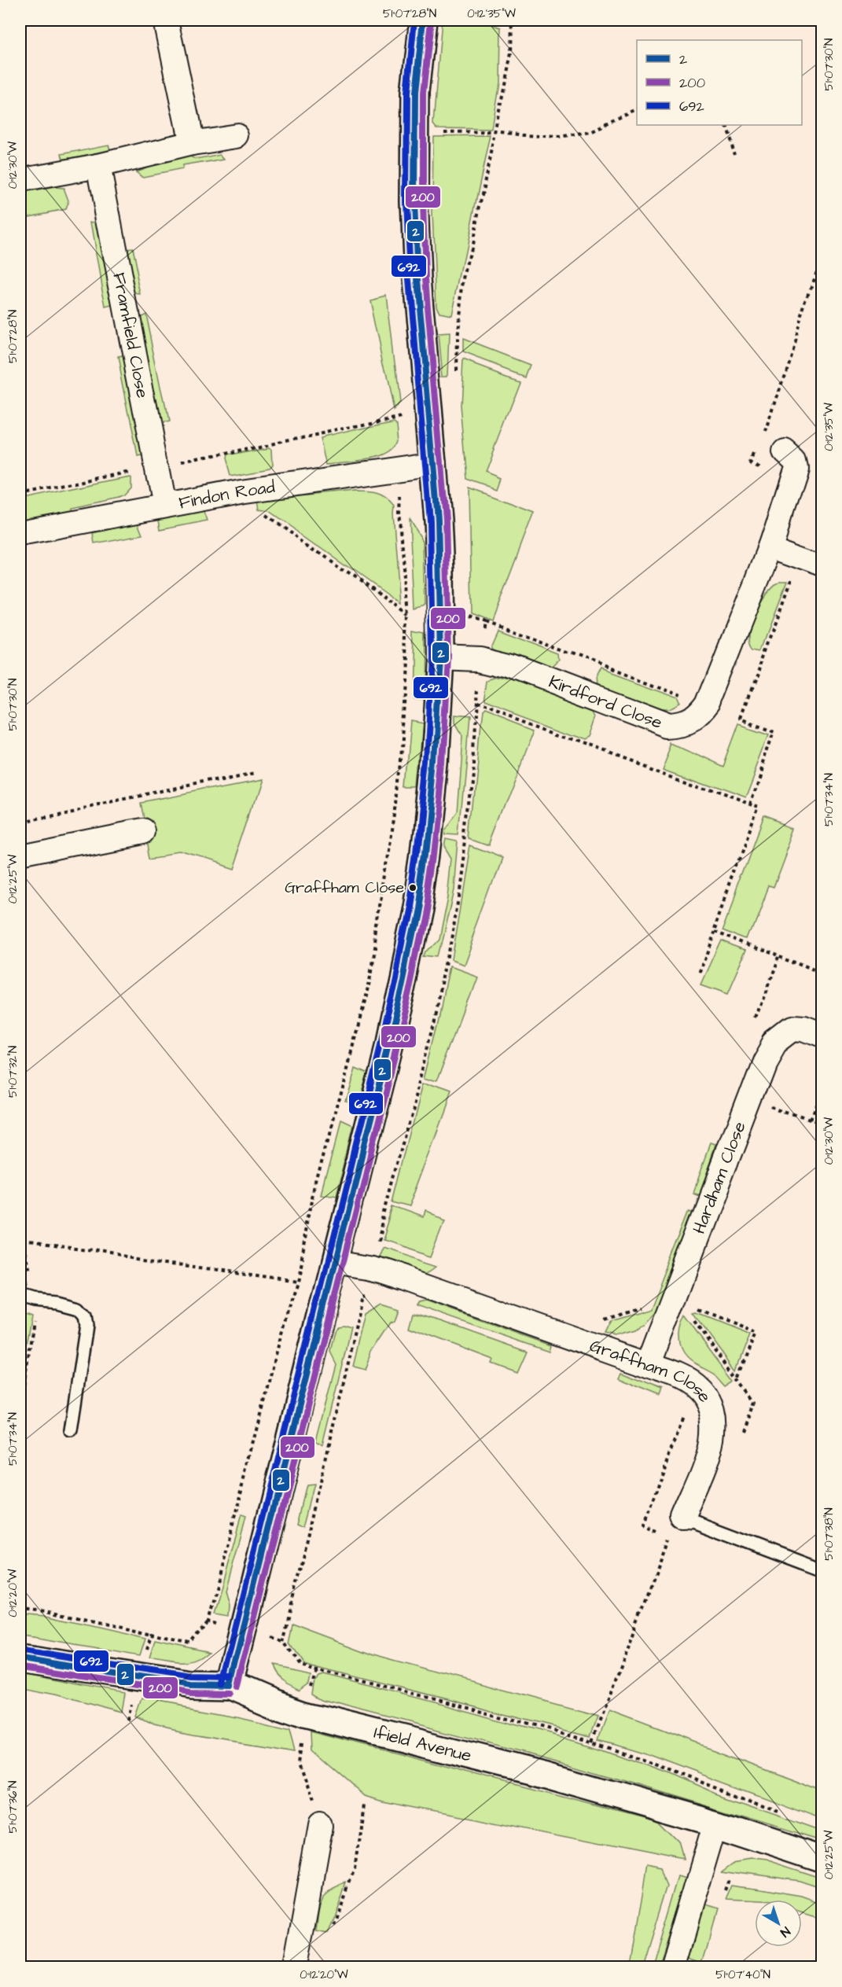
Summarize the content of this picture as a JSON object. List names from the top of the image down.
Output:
{
  "streets": {
    "street": [
      "Framfield Close",
      "Findon Road",
      "Kirdford Close",
      "Hardham Close",
      "Graffham Close",
      "Ifield Avenue"
    ]
  },
  "crossings": [
    ["Framfield Close", "Findon Road"],
    ["Hardham Close", "Graffham Close"]
  ],
  "places": ["Graffham Close"],
  "lines": ["transit line 2", "transit line 692", "transit line 200"],
  "legend": ["2", "200", "692"],
  "north": "bottom right",
  "coordinates": [
    "51°07'28\"N",
    "0°12'35\"W",
    "51°07'30\"N",
    "0°12'30\"W",
    "51°07'34\"N",
    "0°12'25\"W",
    "51°07'32\"N",
    "51°07'38\"N",
    "0°12'20\"W",
    "51°07'36\"N",
    "51°07'40\"N"
  ]
}
